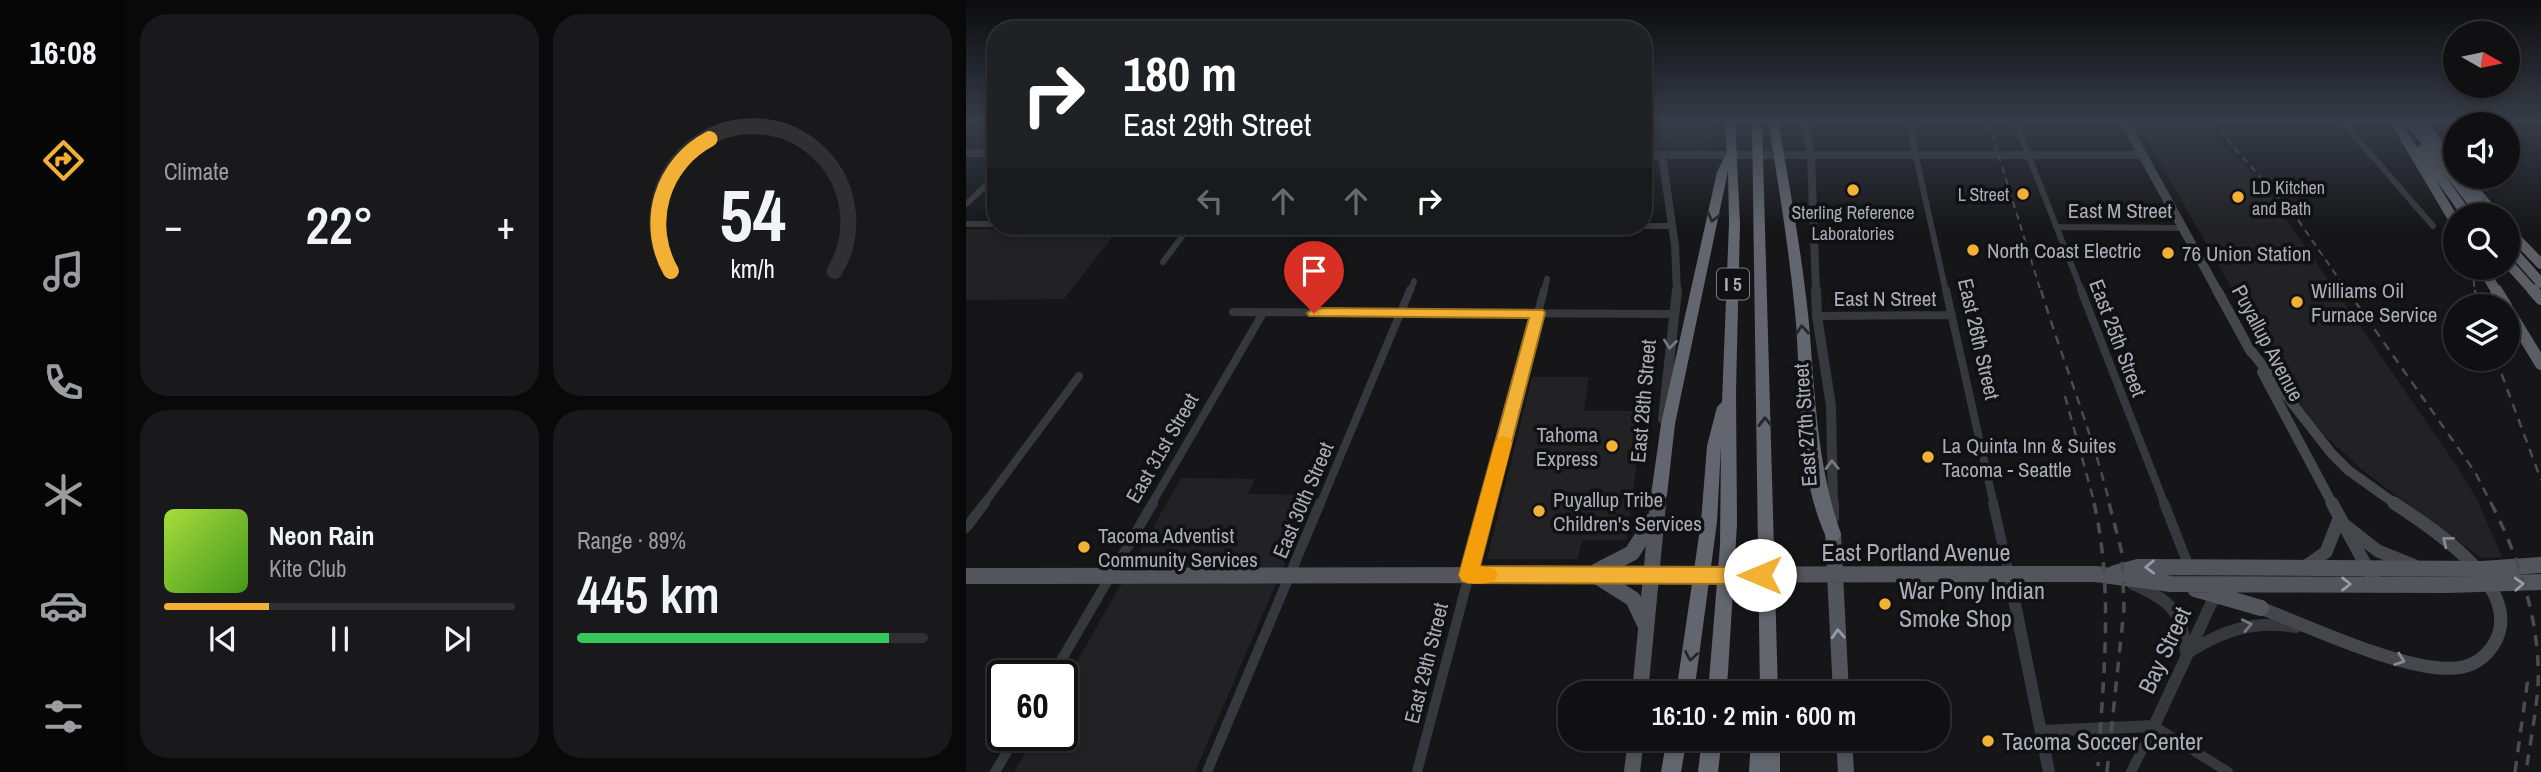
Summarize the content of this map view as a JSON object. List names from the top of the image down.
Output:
{
  "streets": {
    "highway": ["I 5"],
    "main road": [
      "Puyallup Avenue",
      "East 28th Street",
      "East 27th Street",
      "East Portland Avenue"
    ],
    "street": [
      "East M Street",
      "East N Street",
      "East 25th Street",
      "East 26th Street",
      "East 31st Street",
      "East 30th Street",
      "Bay Street",
      "East 29th Street"
    ]
  },
  "crossings": [
    ["East M Street", "East 25th Street"],
    ["East M Street", "Puyallup Avenue"],
    ["East N Street", "East 26th Street"],
    ["East N Street", "East 27th Street"],
    ["East 25th Street", "East Portland Avenue"],
    ["East 26th Street", "East Portland Avenue"],
    ["Puyallup Avenue", "East Portland Avenue"],
    ["East 28th Street", "East Portland Avenue"],
    ["East 27th Street", "East Portland Avenue"],
    ["East 31st Street", "East Portland Avenue"],
    ["East 30th Street", "East Portland Avenue"],
    ["East Portland Avenue", "East 29th Street"]
  ],
  "one_way": ["East 28th Street", "East 27th Street"],
  "places": [
    "Sterling Reference Laboratories",
    "L Street",
    "LD Kitchen and Bath",
    "North Coast Electric",
    "76 Union Station",
    "Williams Oil Furnace Service",
    "Tahoma Express",
    "La Quinta Inn & Suites Tacoma - Seattle",
    "Puyallup Tribe Children's Services",
    "Tacoma Adventist Community Services",
    "War Pony Indian Smoke Shop",
    "Tacoma Soccer Center"
  ],
  "north": "right",
  "page": {
    "tabs": "16:08",
    "tile": [
      "Climate",
      ["Range · 89%", "445 km"]
    ],
    "turn": ["180 m", "East 29th Street"],
    "heat": ["−", "22°", "+"],
    "song": ["Neon Rain", "Kite Club"],
    "limit": "60",
    "trip": "16:10 · 2 min · 600 m",
    "gauge": ["54", "km/h"]
  }
}
